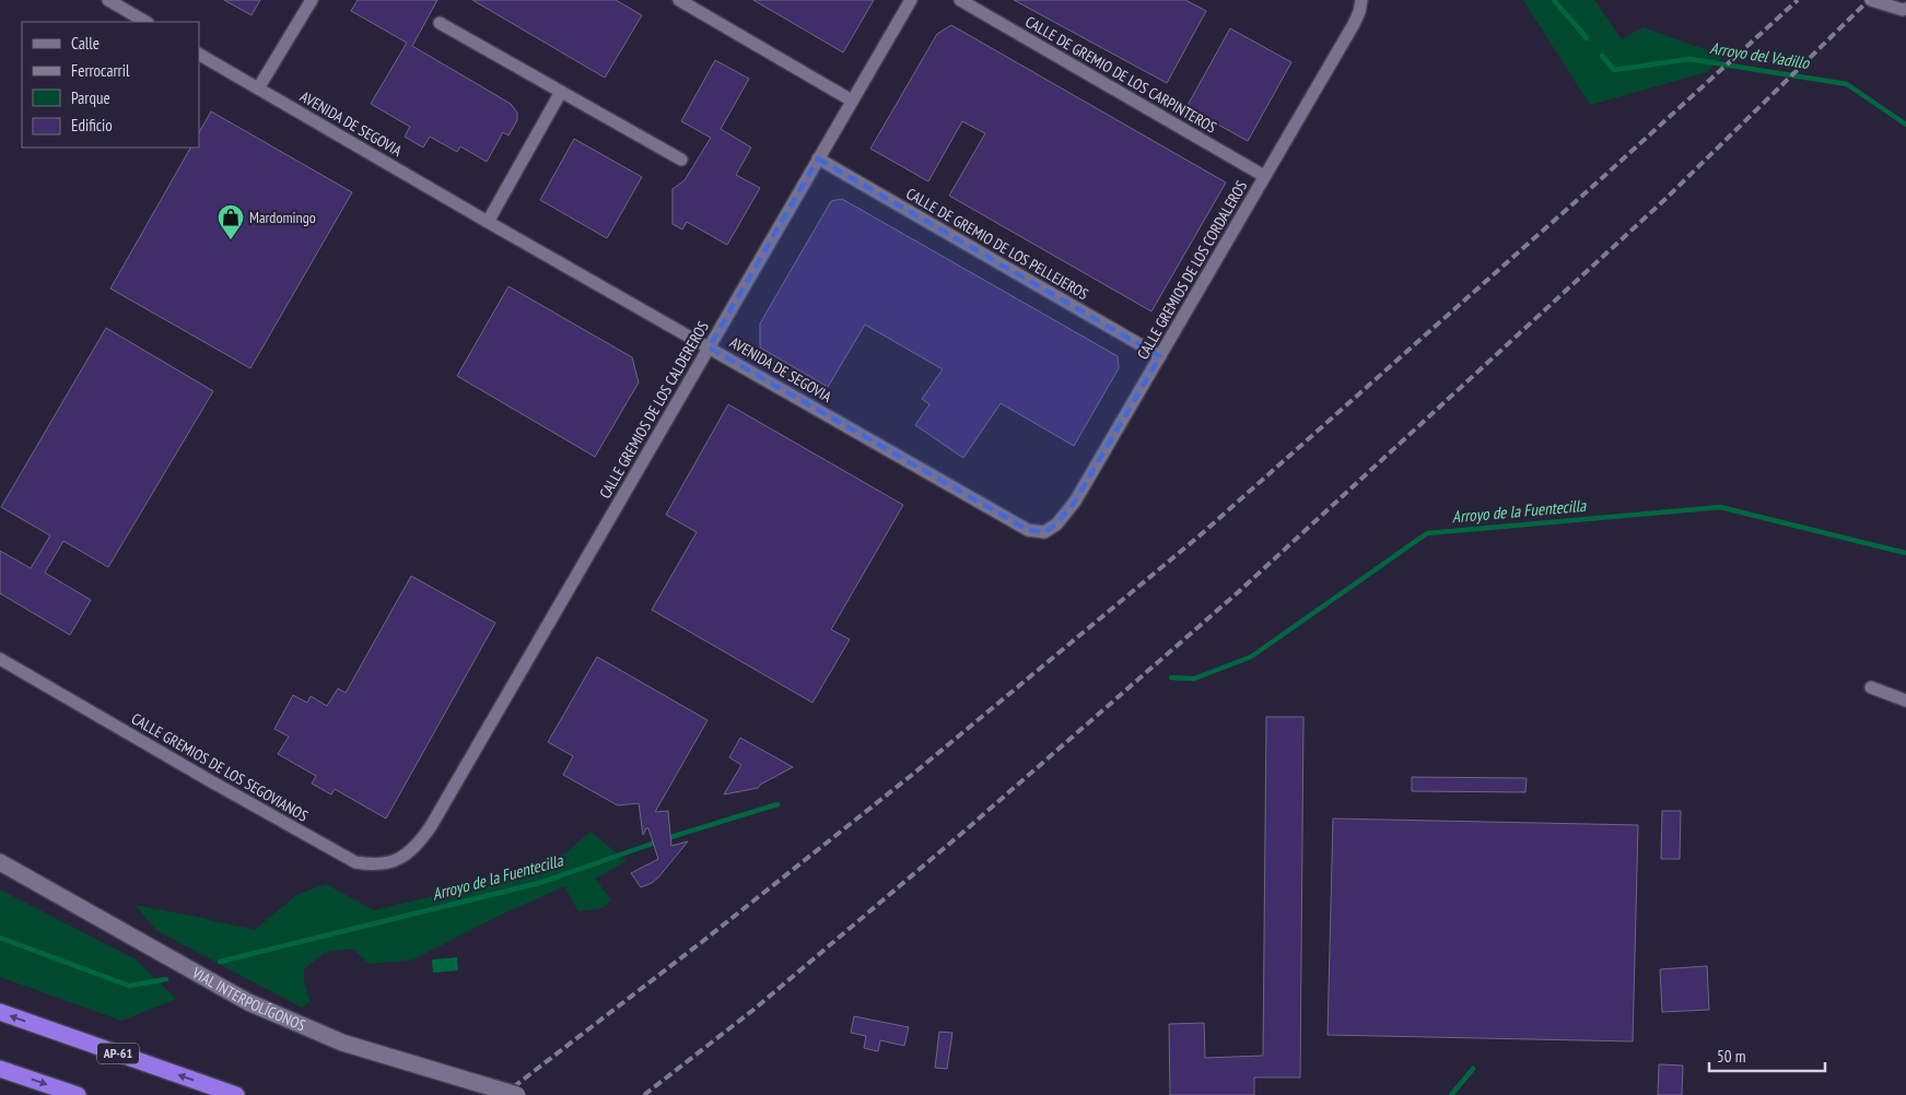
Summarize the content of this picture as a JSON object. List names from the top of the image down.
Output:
{
  "streets": {
    "highway": ["AP-61"],
    "main road": ["VIAL INTERPOLÍGONOS"],
    "street": [
      "CALLE DE GREMIO DE LOS CARPINTEROS",
      "AVENIDA DE SEGOVIA",
      "CALLE DE GREMIO DE LOS PELLEJEROS",
      "CALLE GREMIOS DE LOS CORDALEROS",
      "CALLE GREMIOS DE LOS CALDEREROS",
      "CALLE GREMIOS DE LOS SEGOVIANOS"
    ]
  },
  "crossings": [
    ["CALLE DE GREMIO DE LOS CARPINTEROS", "CALLE GREMIOS DE LOS CORDALEROS"],
    ["AVENIDA DE SEGOVIA", "CALLE GREMIOS DE LOS CORDALEROS"],
    ["AVENIDA DE SEGOVIA", "CALLE GREMIOS DE LOS CALDEREROS"],
    ["CALLE DE GREMIO DE LOS PELLEJEROS", "CALLE GREMIOS DE LOS CORDALEROS"],
    ["CALLE DE GREMIO DE LOS PELLEJEROS", "CALLE GREMIOS DE LOS CALDEREROS"],
    ["CALLE GREMIOS DE LOS CALDEREROS", "CALLE GREMIOS DE LOS SEGOVIANOS"]
  ],
  "water": ["Arroyo del Vadillo", "Arroyo de la Fuentecilla"],
  "places": {
    "shop": ["Mardomingo"]
  },
  "legend": [
    "Calle",
    "Ferrocarril",
    "Parque",
    "Edificio"
  ],
  "scale_bar": "50 m"
}
